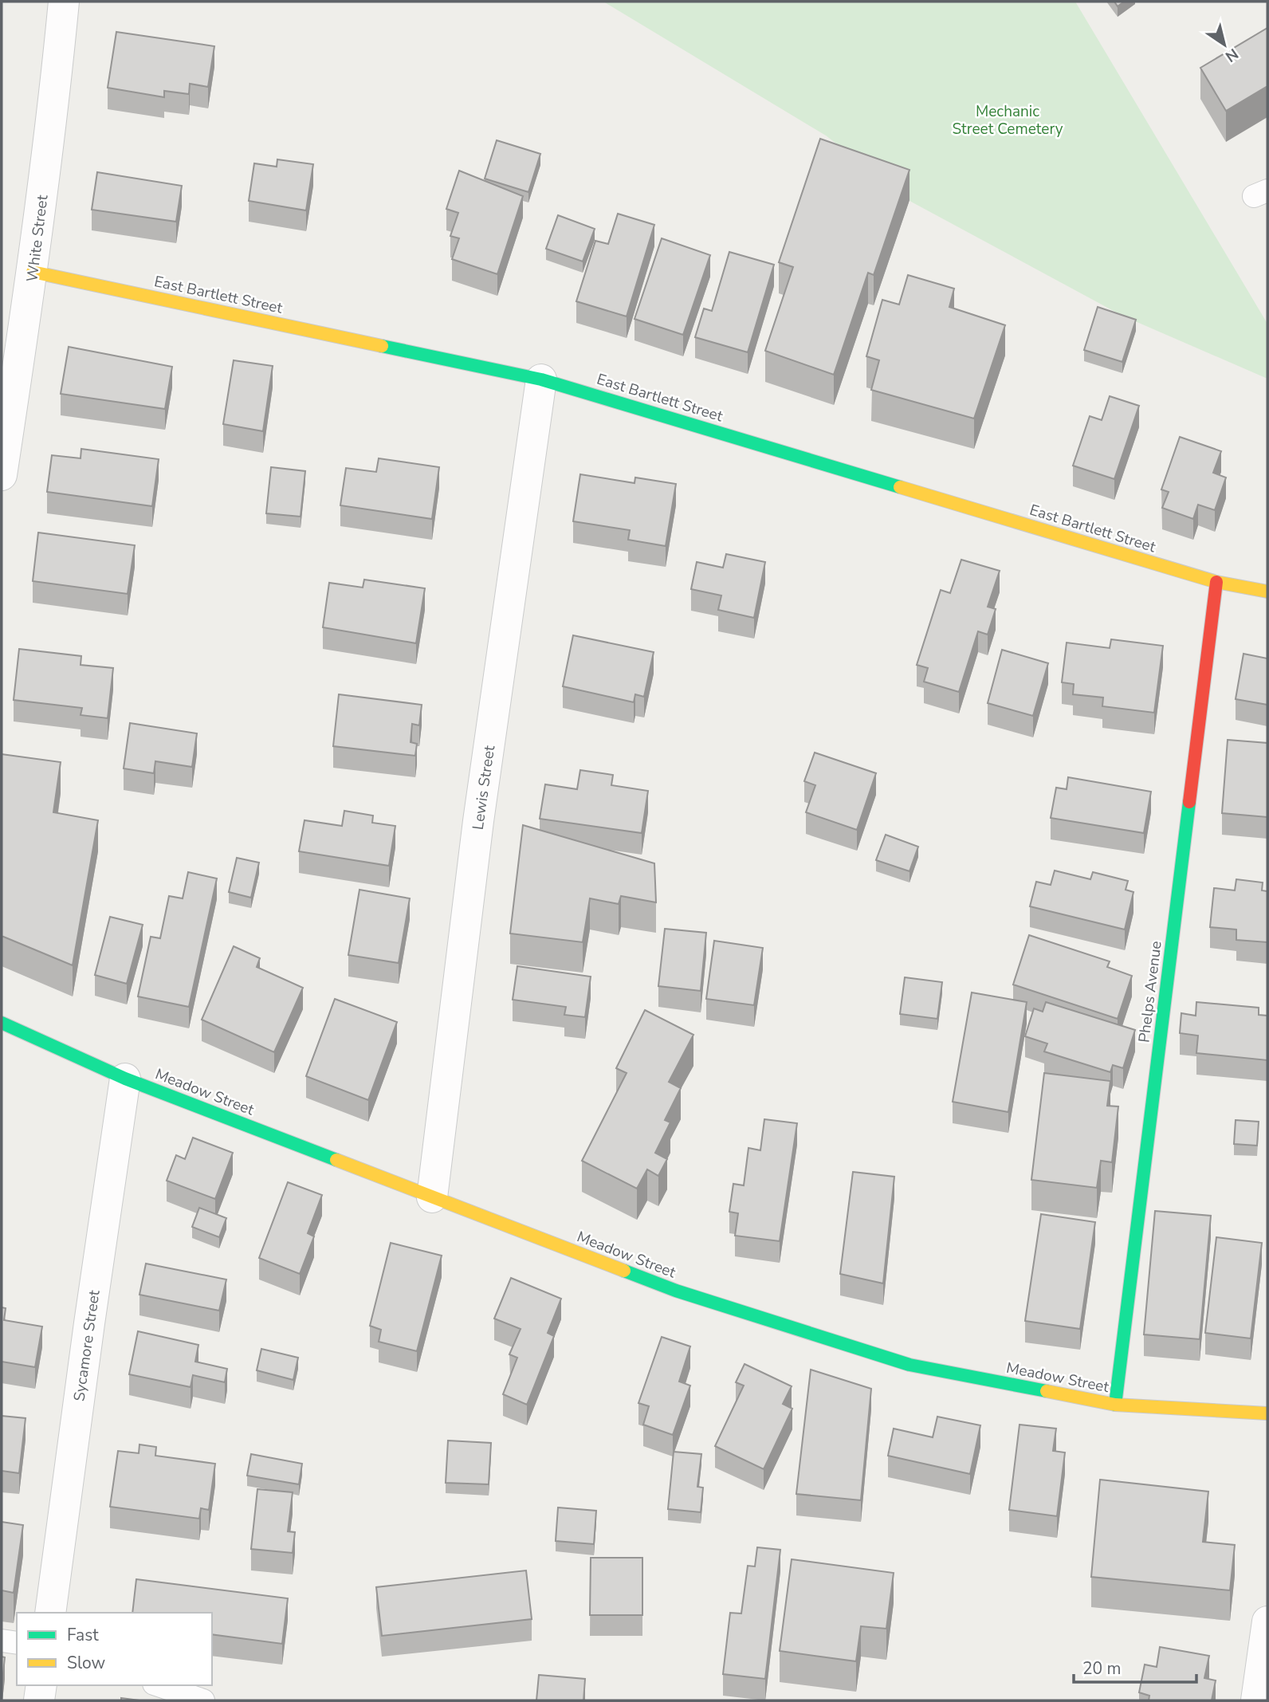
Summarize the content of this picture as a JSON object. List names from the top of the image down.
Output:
{
  "streets": {
    "street": [
      "White Street",
      "East Bartlett Street",
      "Lewis Street",
      "Phelps Avenue",
      "Meadow Street",
      "Sycamore Street"
    ]
  },
  "crossings": [
    ["White Street", "East Bartlett Street"],
    ["East Bartlett Street", "Lewis Street"],
    ["East Bartlett Street", "Phelps Avenue"],
    ["Lewis Street", "Meadow Street"],
    ["Phelps Avenue", "Meadow Street"],
    ["Meadow Street", "Sycamore Street"]
  ],
  "parks": ["Mechanic Street Cemetery"],
  "legend": ["Fast", "Slow"],
  "scale_bar": "20 m",
  "north": "bottom right"
}
